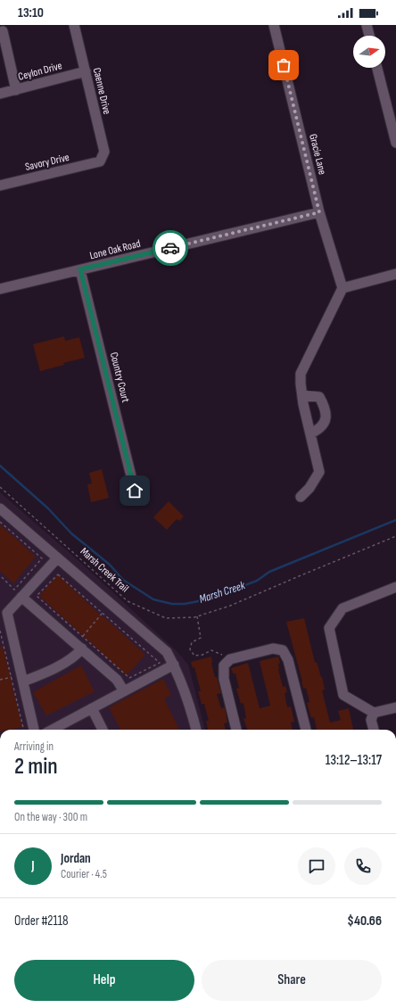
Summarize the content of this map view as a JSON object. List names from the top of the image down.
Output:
{
  "streets": {
    "street": [
      "Ceylon Drive",
      "Caenne Drive",
      "Gracie Lane",
      "Savory Drive",
      "Lone Oak Road",
      "Country Court"
    ],
    "path": ["Marsh Creek Trail"]
  },
  "crossings": [
    ["Ceylon Drive", "Caenne Drive"],
    ["Caenne Drive", "Savory Drive"],
    ["Gracie Lane", "Lone Oak Road"],
    ["Lone Oak Road", "Country Court"]
  ],
  "water": ["Marsh Creek"],
  "north": "right",
  "page": {
    "status": "13:10",
    "heading": ["2 min", "Arriving in", "13:12–13:17"],
    "panel": [
      "Jordan",
      "Courier · 4.5",
      "Order #2118",
      "$40.66"
    ],
    "bar": "On the way · 300 m",
    "round": "J",
    "buttons": ["Help", "Share"]
  }
}
